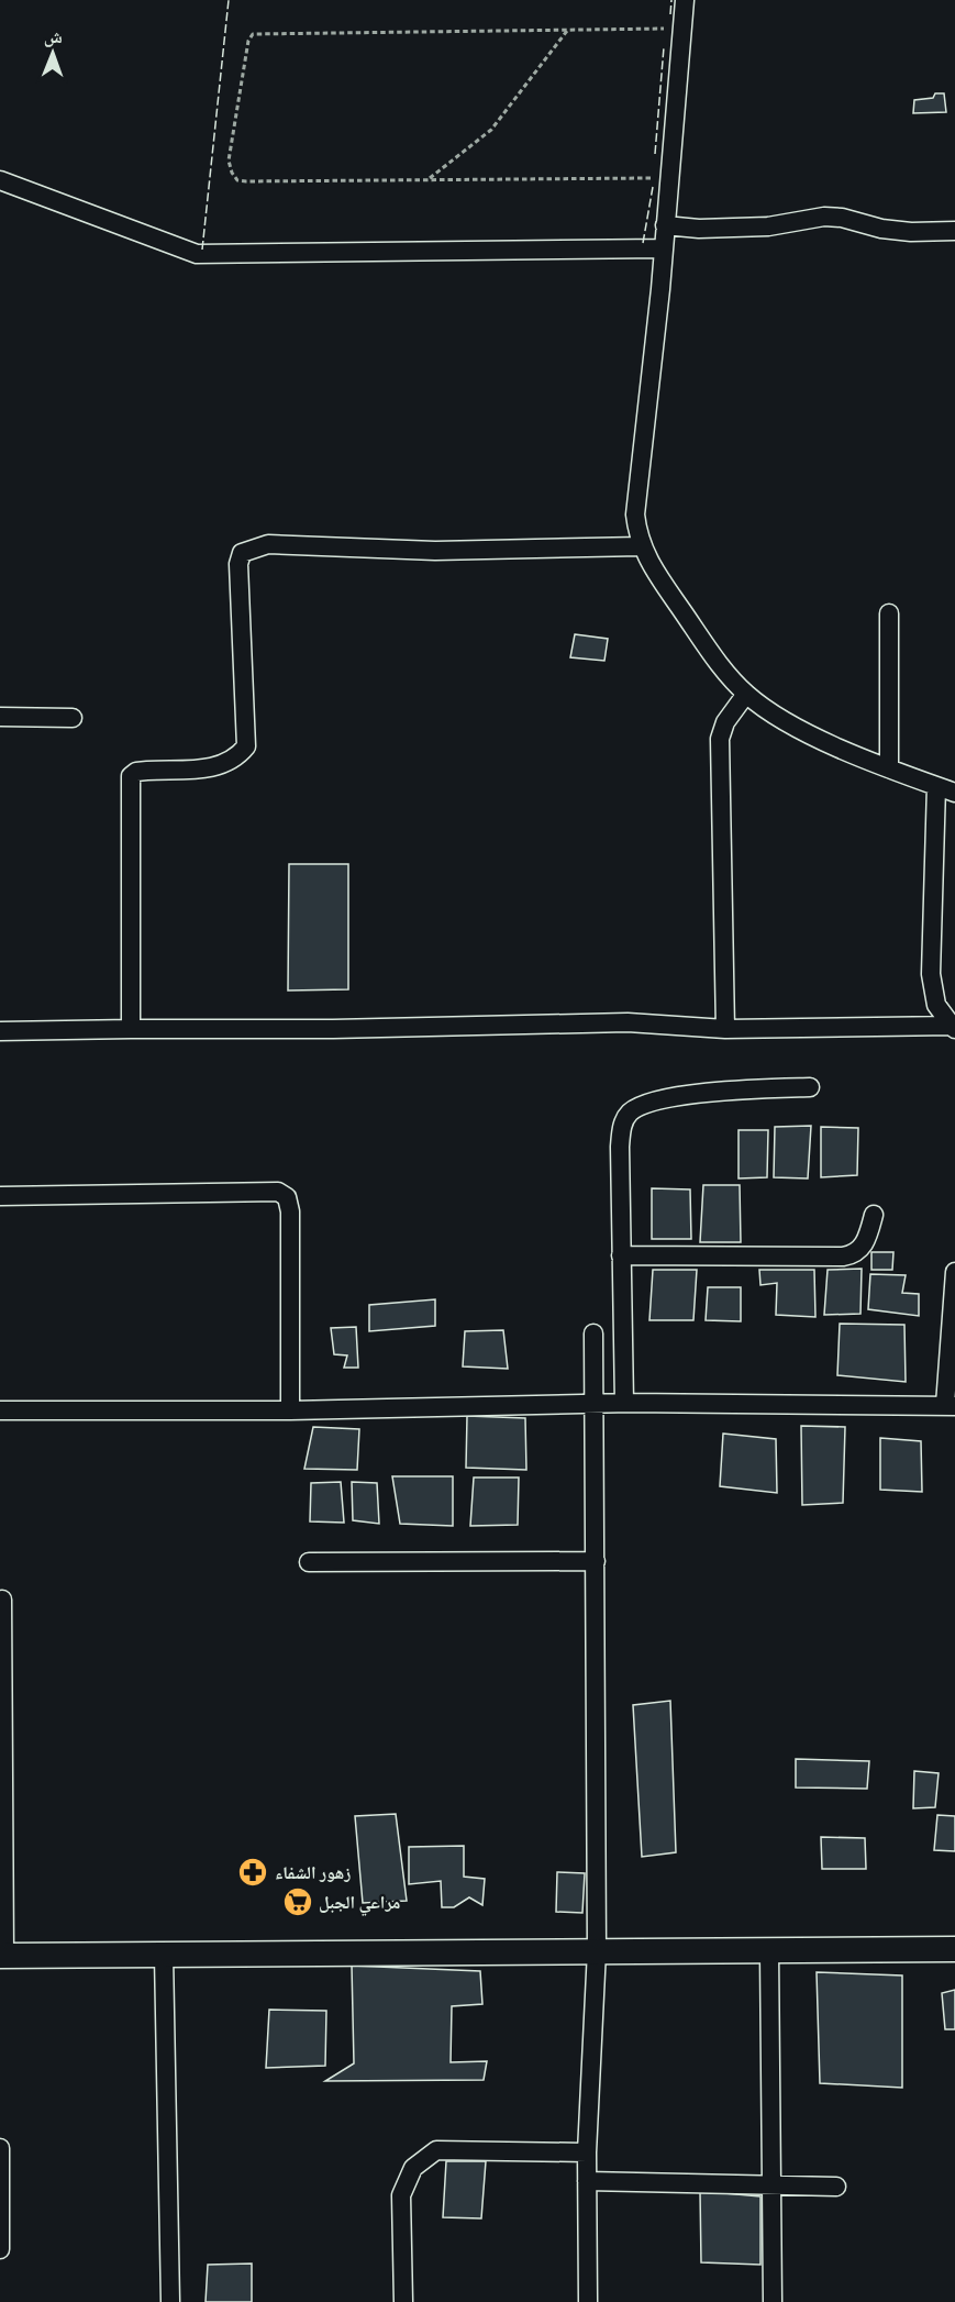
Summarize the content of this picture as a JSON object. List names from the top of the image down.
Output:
{
  "places": {
    "pharmacy": ["زهور الشفاء"],
    "supermarket": ["مراعي الجبل"]
  },
  "north": "top"
}
